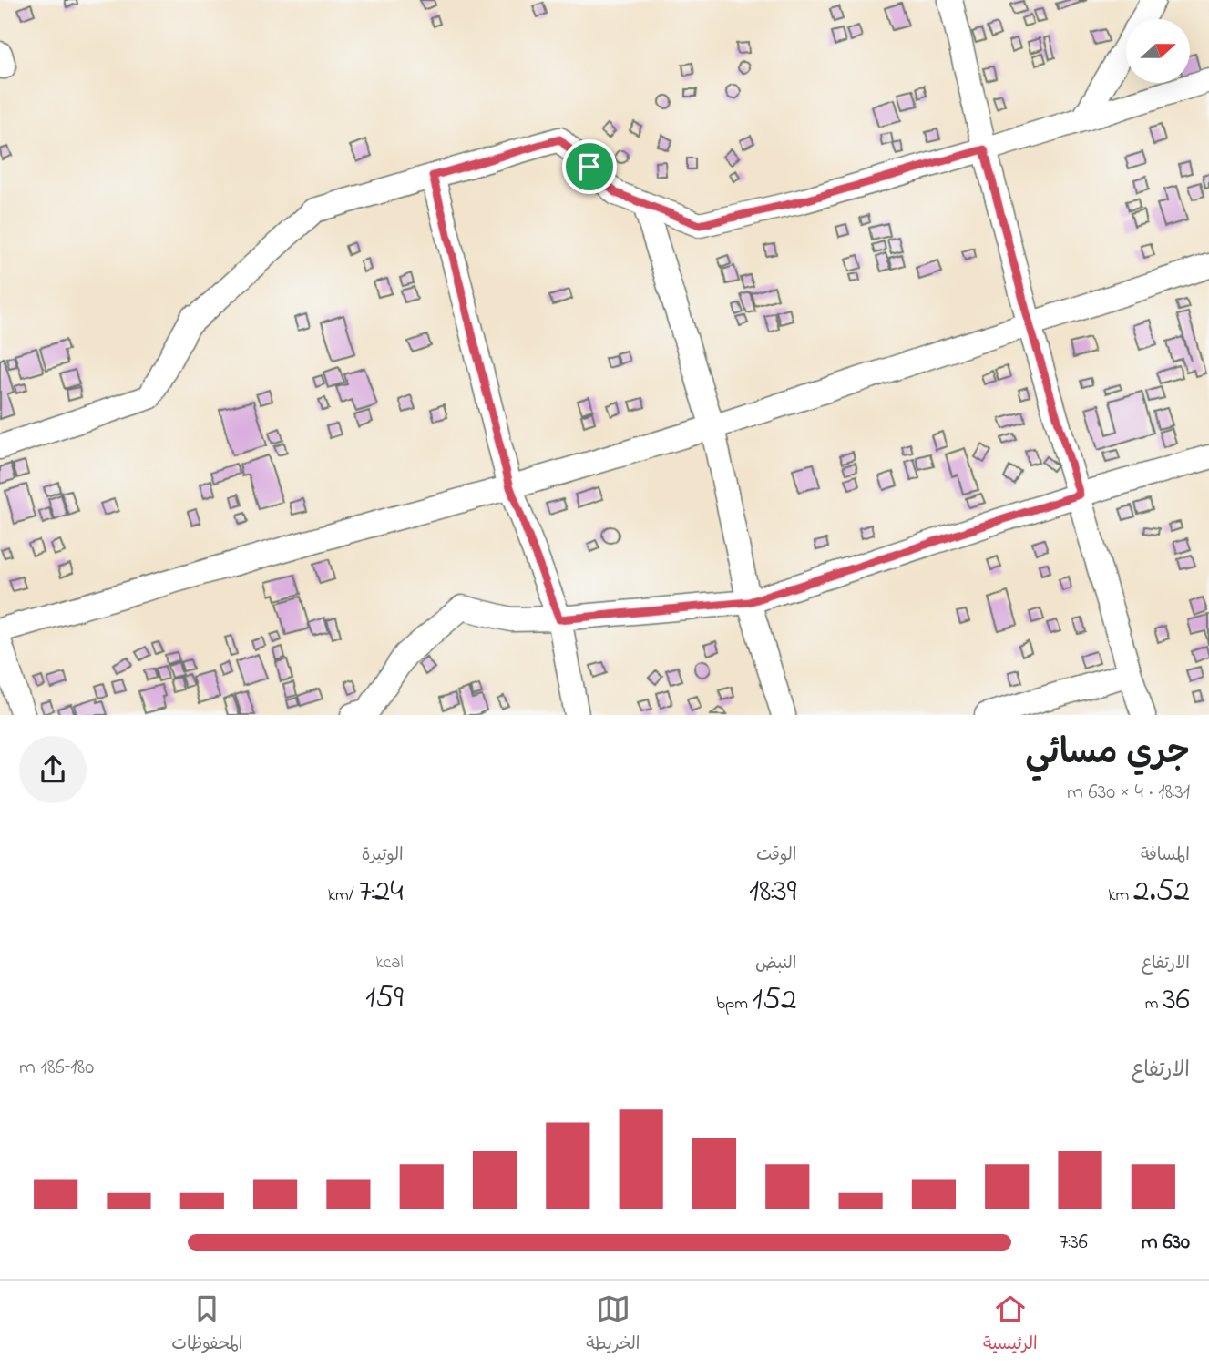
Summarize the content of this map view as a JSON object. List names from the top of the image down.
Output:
{
  "north": "right",
  "page": {
    "heading": ["جري مسائي", "18:31 · 4 × 630 m"],
    "stats": [
      ["المسافة", "2.52 km"],
      ["الوقت", "18:39"],
      ["الوتيرة", "7:24 /km"],
      ["الارتفاع", "36 m"],
      ["النبض", "152 bpm"],
      ["kcal", "159"]
    ],
    "chart": ["الارتفاع", "180–186 m"],
    "list": [
      {
        "name": "630 m",
        "note": "7:36"
      }
    ],
    "tabs": ["الرئيسية", "الخريطة", "المحفوظات"]
  }
}
